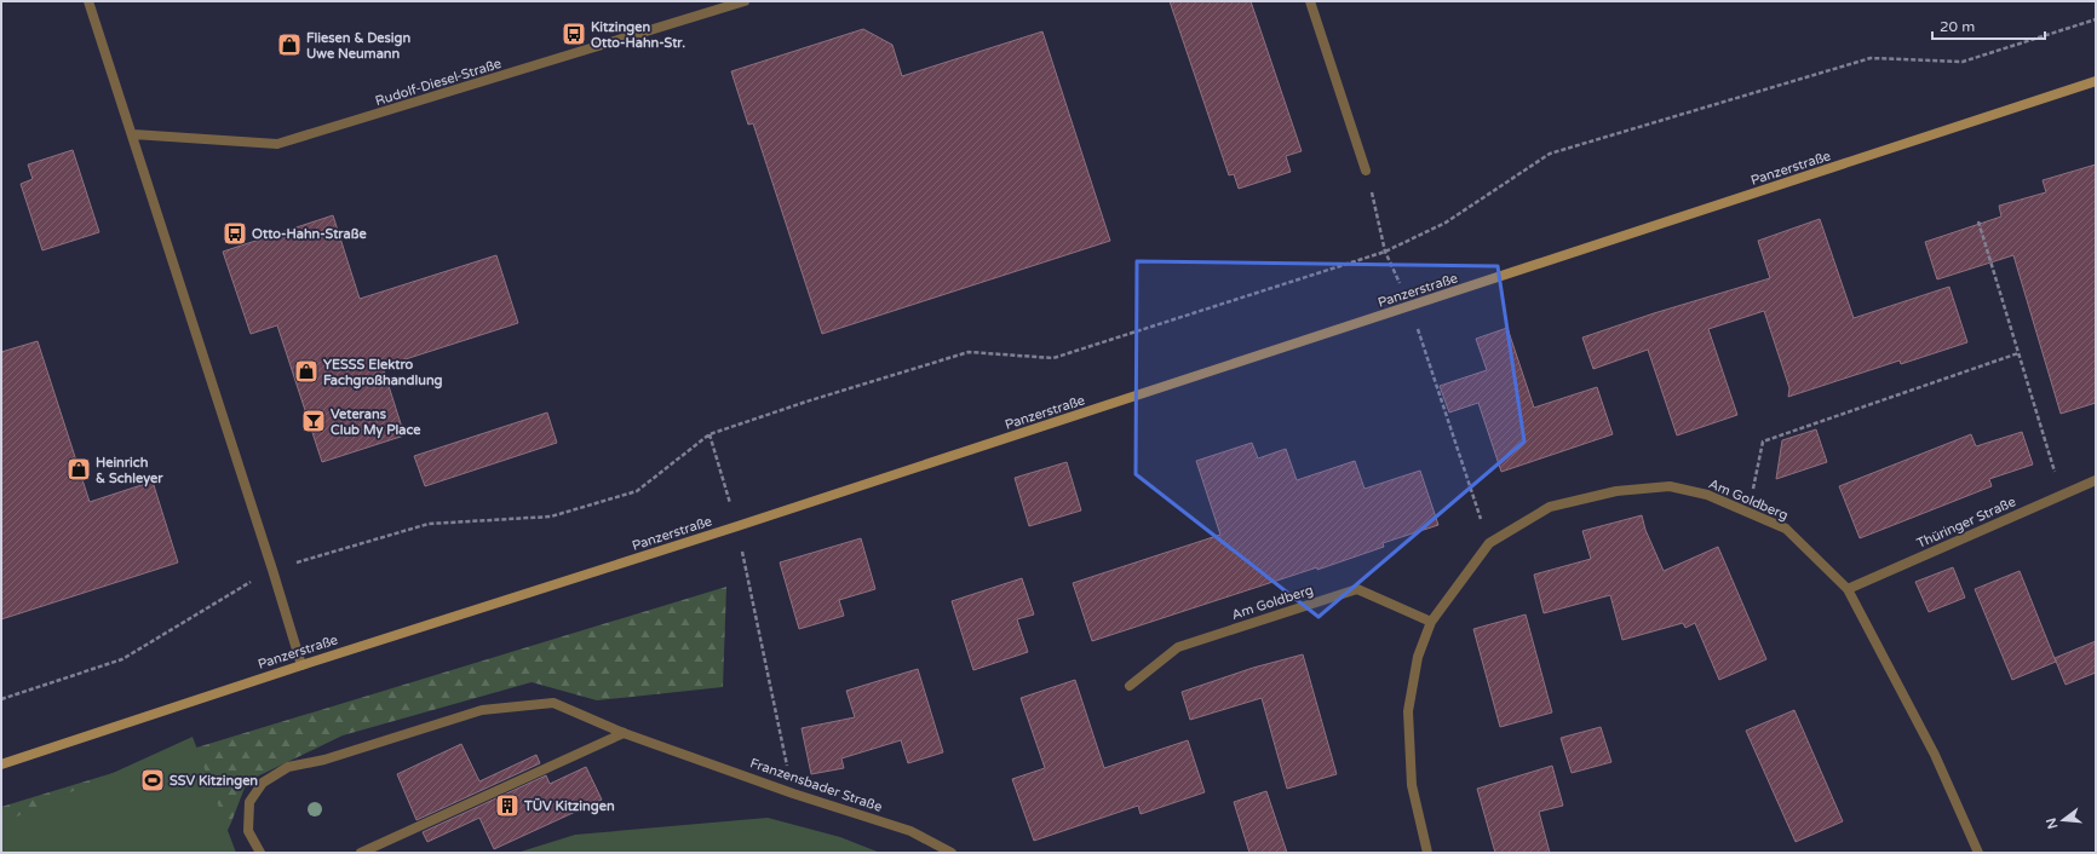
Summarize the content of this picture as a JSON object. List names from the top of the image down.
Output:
{
  "streets": {
    "main road": ["Panzerstraße"],
    "street": [
      "Rudolf-Diesel-Straße",
      "Am Goldberg",
      "Thüringer Straße",
      "Franzensbader Straße"
    ]
  },
  "crossings": [
    ["Am Goldberg", "Thüringer Straße"]
  ],
  "places": {
    "bus stop": ["Kitzingen Otto-Hahn-Str.", "Otto-Hahn-Straße"],
    "shop": ["Fliesen & Design Uwe Neumann", "YESSS Elektro Fachgroßhandlung", "Heinrich & Schleyer"],
    "bar": ["Veterans Club My Place"],
    "sports": ["SSV Kitzingen"],
    "building": ["TÜV Kitzingen"]
  },
  "scale_bar": "20 m",
  "north": "left"
}
